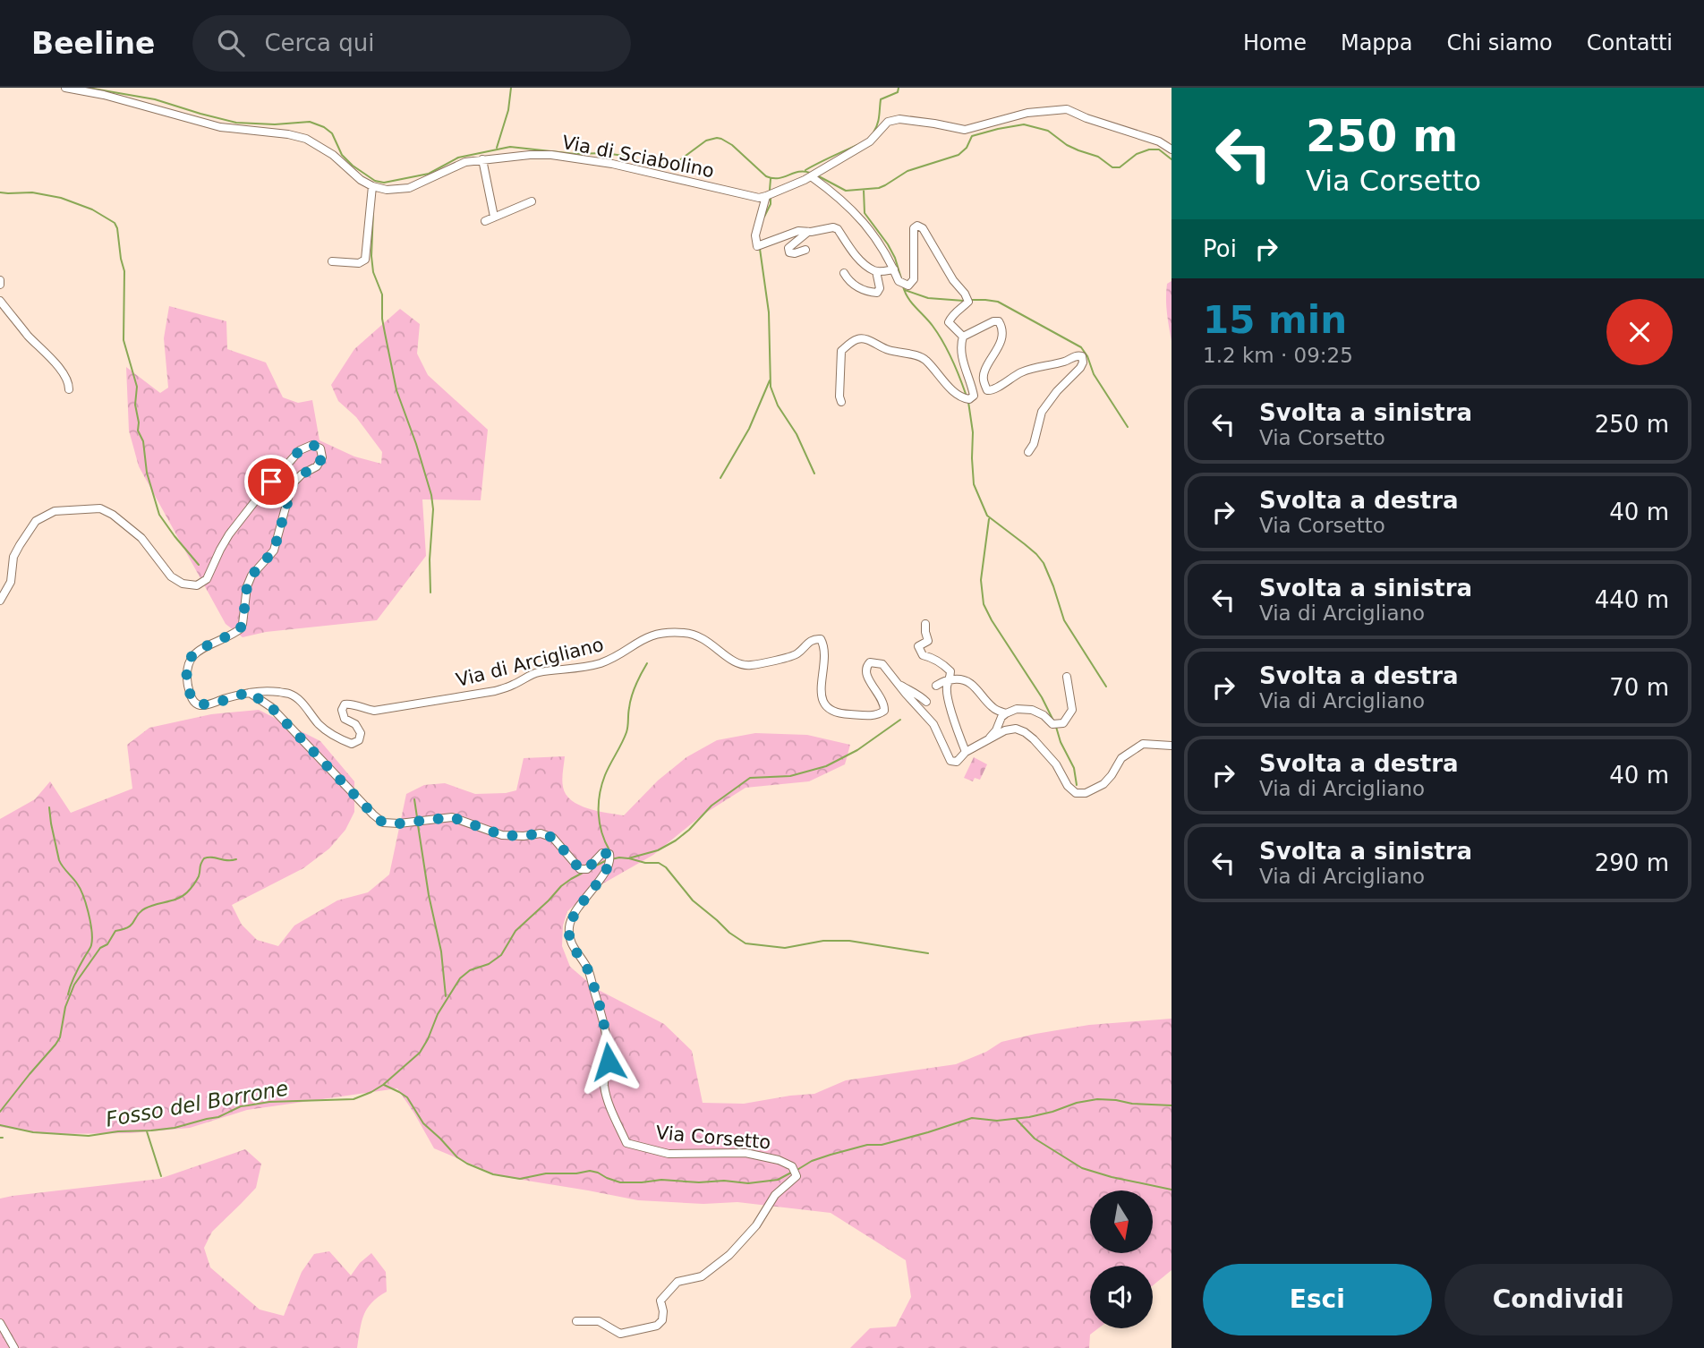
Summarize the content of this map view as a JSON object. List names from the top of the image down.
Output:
{
  "streets": {
    "street": ["Via di Sciabolino", "Via di Arcigliano", "Via Corsetto"]
  },
  "crossings": [
    ["Via di Arcigliano", "Via Corsetto"]
  ],
  "water": ["Fosso del Borrone"],
  "north": "bottom",
  "page": {
    "header": "Beeline",
    "search": "Cerca qui",
    "nav": [
      "Home",
      "Mappa",
      "Chi siamo",
      "Contatti"
    ],
    "turn": ["250 m", "Via Corsetto"],
    "then": "Poi",
    "heading": ["15 min", "1.2 km · 09:25"],
    "list": [
      {
        "name": "Svolta a sinistra",
        "note": "Via Corsetto",
        "value": "250 m"
      },
      {
        "name": "Svolta a destra",
        "note": "Via Corsetto",
        "value": "40 m"
      },
      {
        "name": "Svolta a sinistra",
        "note": "Via di Arcigliano",
        "value": "440 m"
      },
      {
        "name": "Svolta a destra",
        "note": "Via di Arcigliano",
        "value": "70 m"
      },
      {
        "name": "Svolta a destra",
        "note": "Via di Arcigliano",
        "value": "40 m"
      },
      {
        "name": "Svolta a sinistra",
        "note": "Via di Arcigliano",
        "value": "290 m"
      }
    ],
    "buttons": ["Esci", "Condividi"]
  }
}
